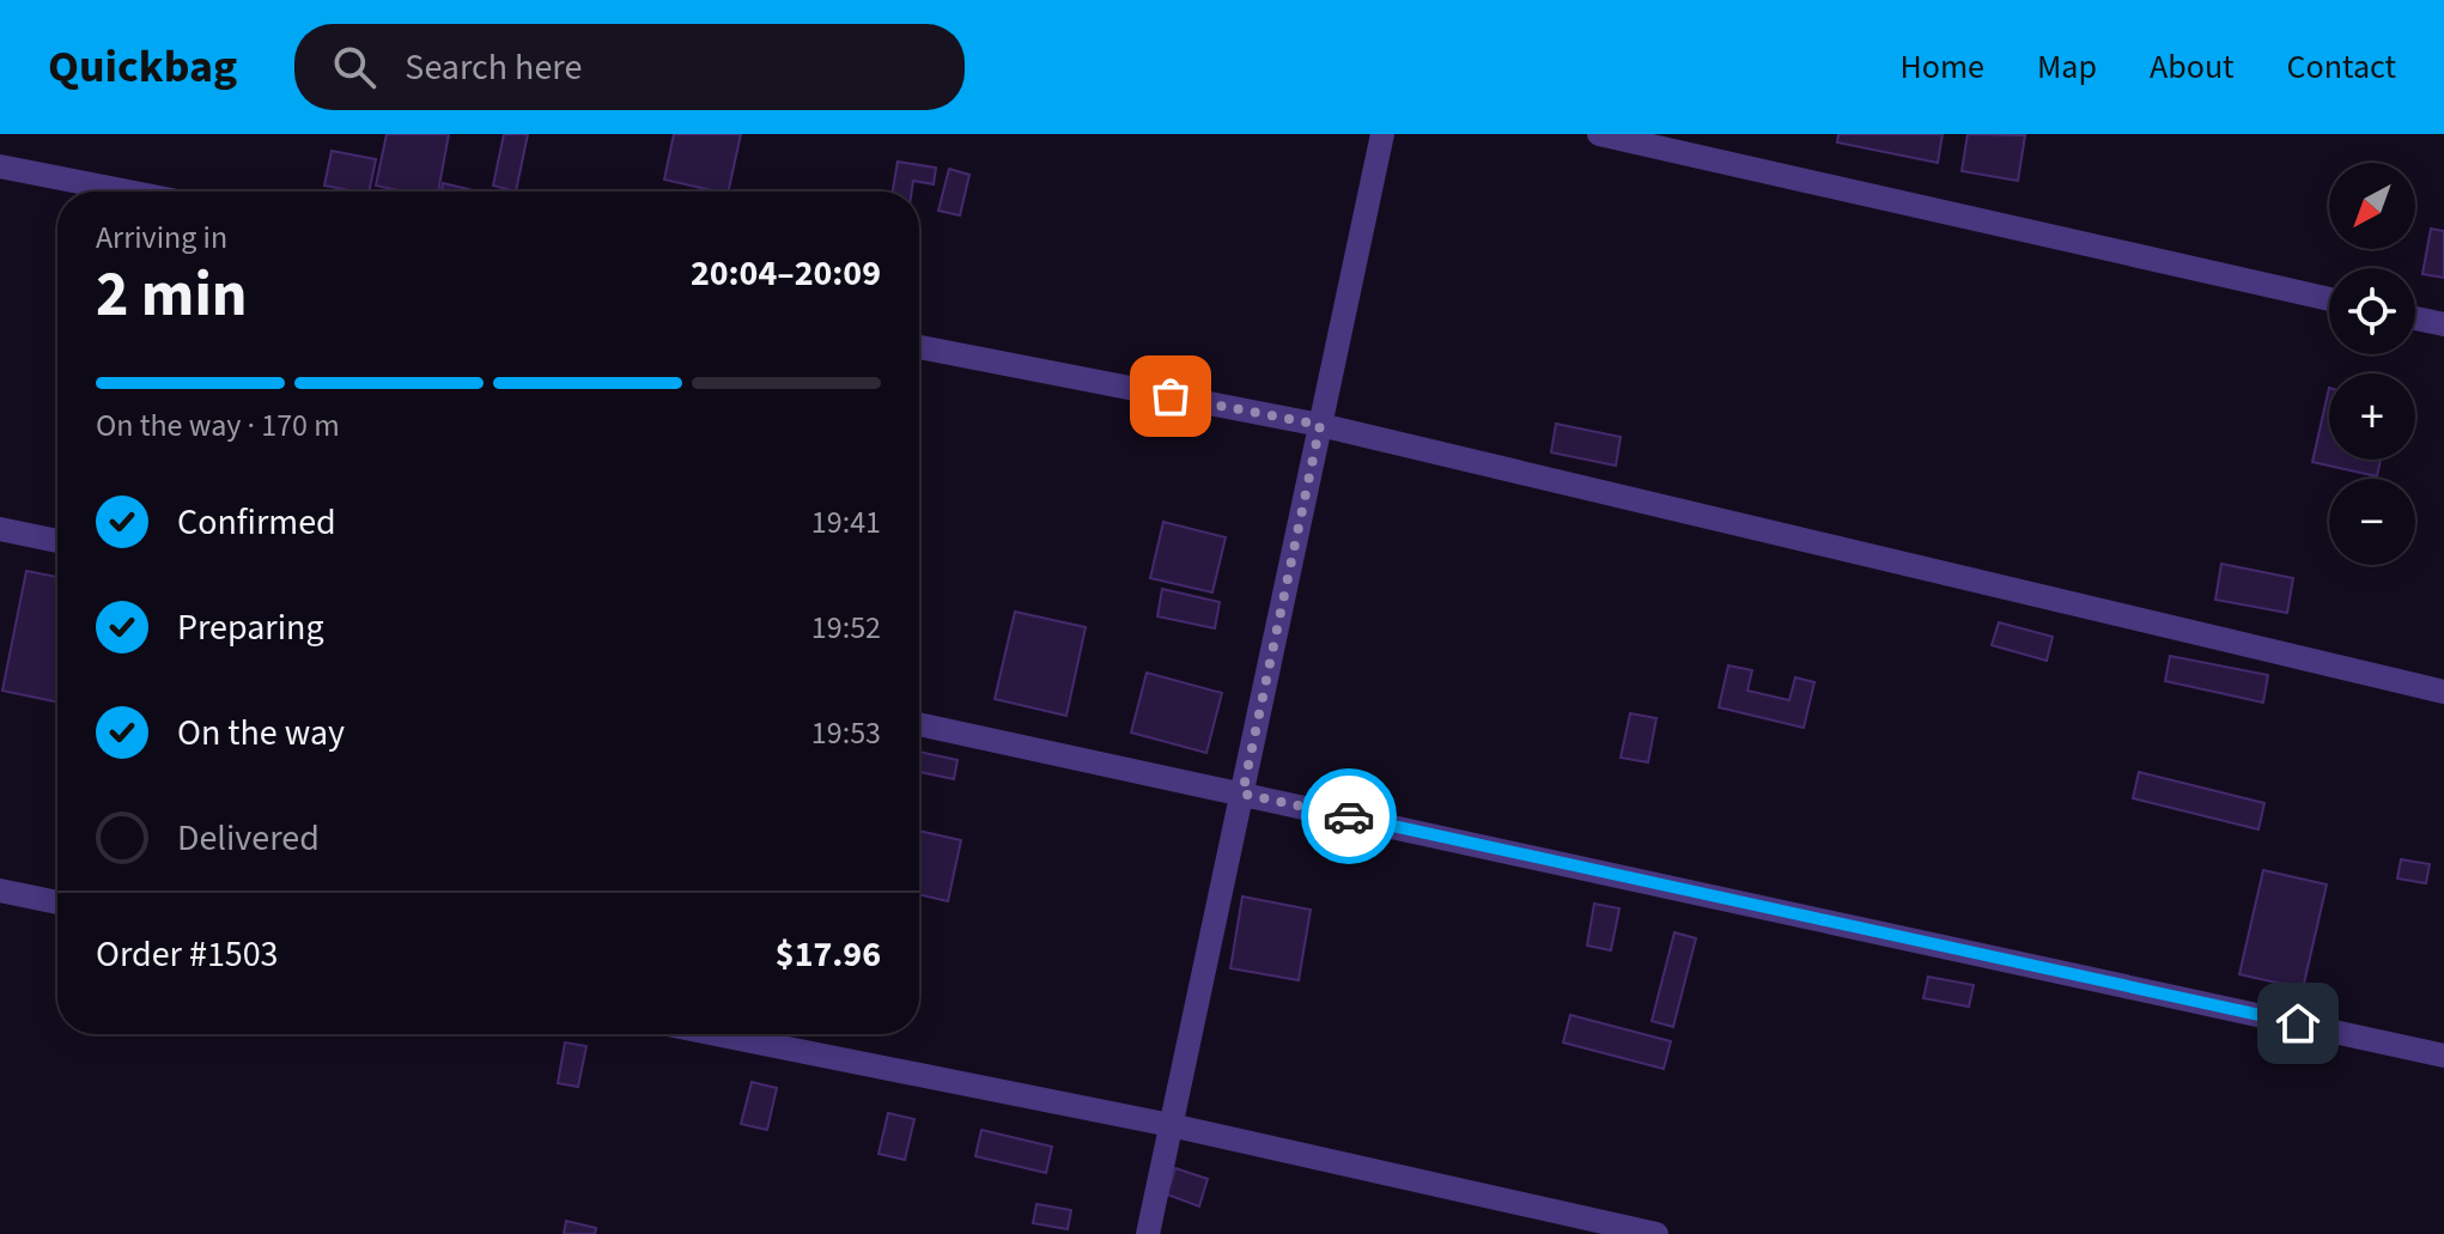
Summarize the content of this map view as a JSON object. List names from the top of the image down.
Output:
{
  "north": "bottom left",
  "page": {
    "header": "Quickbag",
    "search": "Search here",
    "nav": [
      "Home",
      "Map",
      "About",
      "Contact"
    ],
    "map_buttons": ["+", "−"],
    "heading": ["2 min", "Arriving in", "20:04–20:09"],
    "panel": ["Order #1503", "$17.96"],
    "bar": "On the way · 170 m",
    "list": [
      ["Confirmed", "19:41"],
      ["Preparing", "19:52"],
      ["On the way", "19:53"],
      "Delivered"
    ]
  }
}
